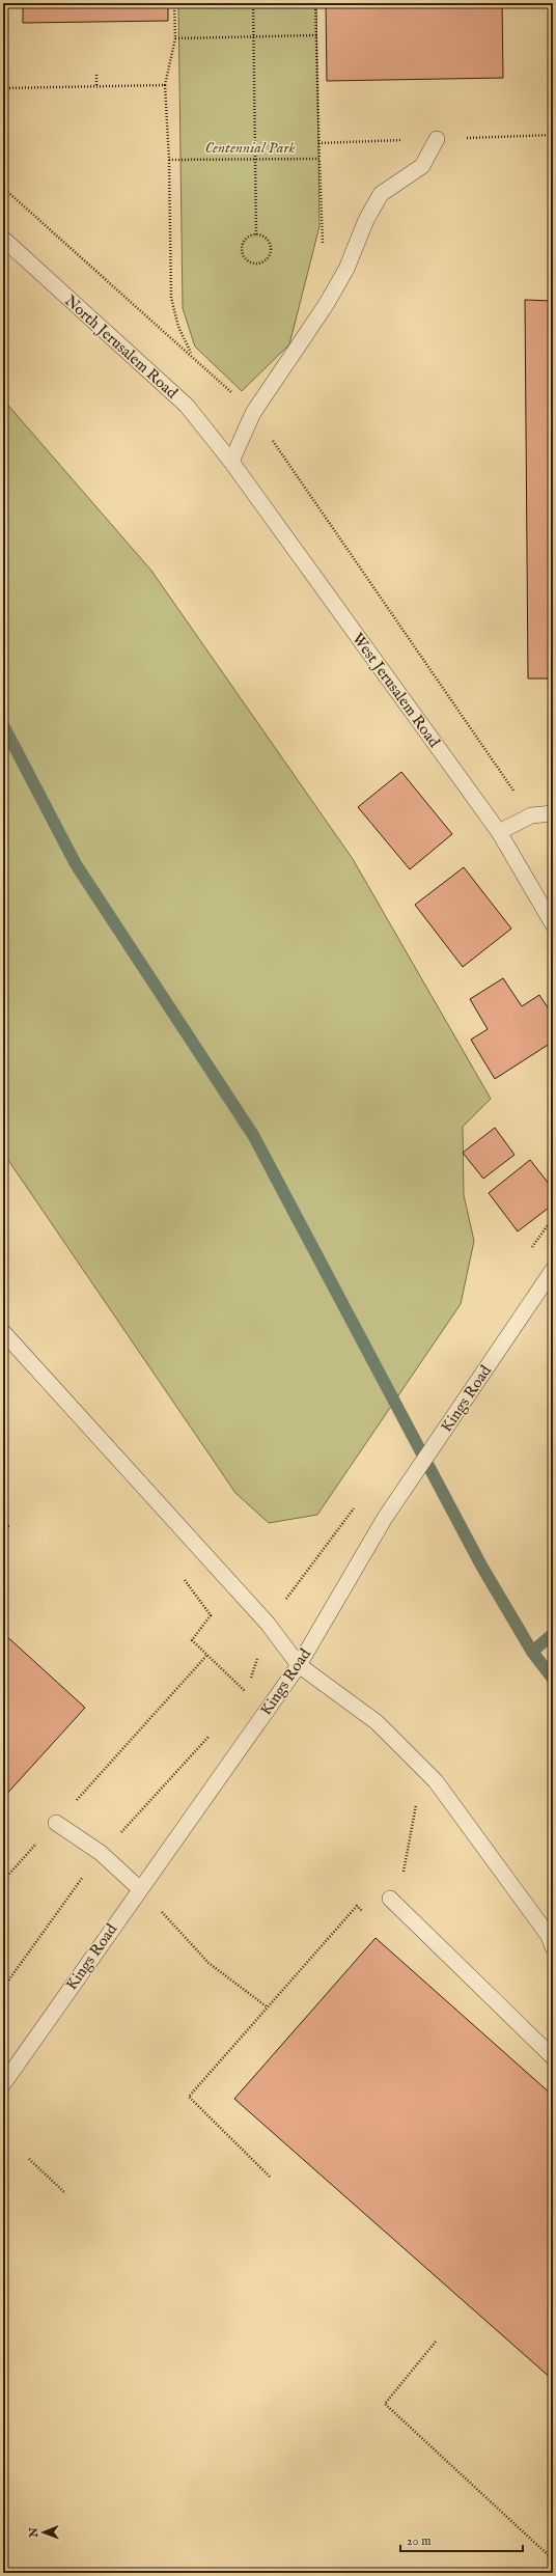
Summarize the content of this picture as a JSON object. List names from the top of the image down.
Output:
{
  "streets": {
    "lane": ["North Jerusalem Road", "West Jerusalem Road", "Kings Road"]
  },
  "crossings": [
    ["North Jerusalem Road", "West Jerusalem Road"]
  ],
  "parks": ["Centennial Park"],
  "scale_bar": "20 m",
  "north": "left"
}
